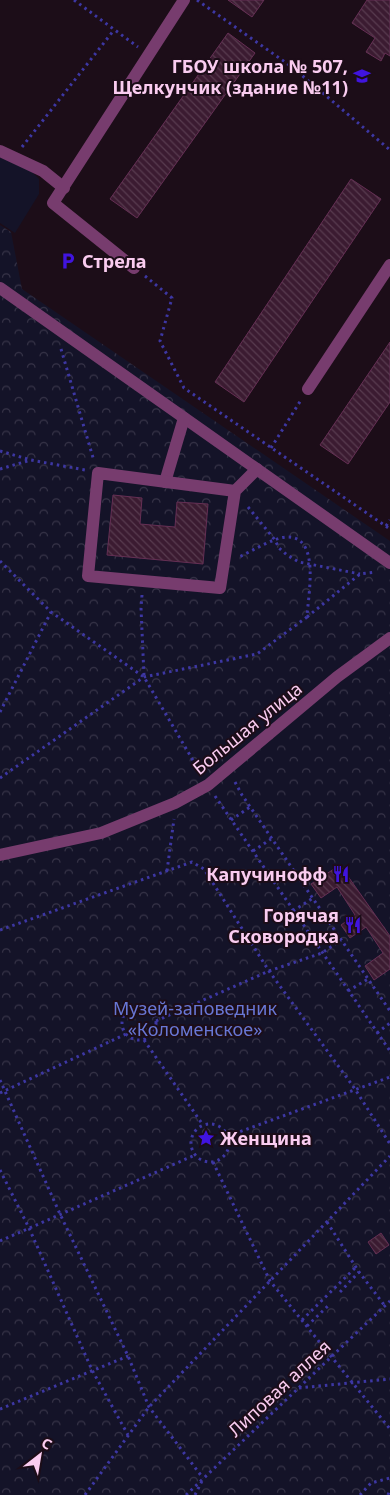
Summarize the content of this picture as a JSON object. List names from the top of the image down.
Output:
{
  "streets": {
    "street": ["Большая улица"],
    "path": ["Липовая аллея"]
  },
  "parks": ["Музей-заповедник «Коломенское»"],
  "places": {
    "school or university": ["ГБОУ школа № 507, Щелкунчик (здание №11)"],
    "parking": ["Стрела"],
    "restaurant": ["Капучинофф", "Горячая Сковородка"],
    "place": ["Женщина"]
  },
  "north": "top right"
}
